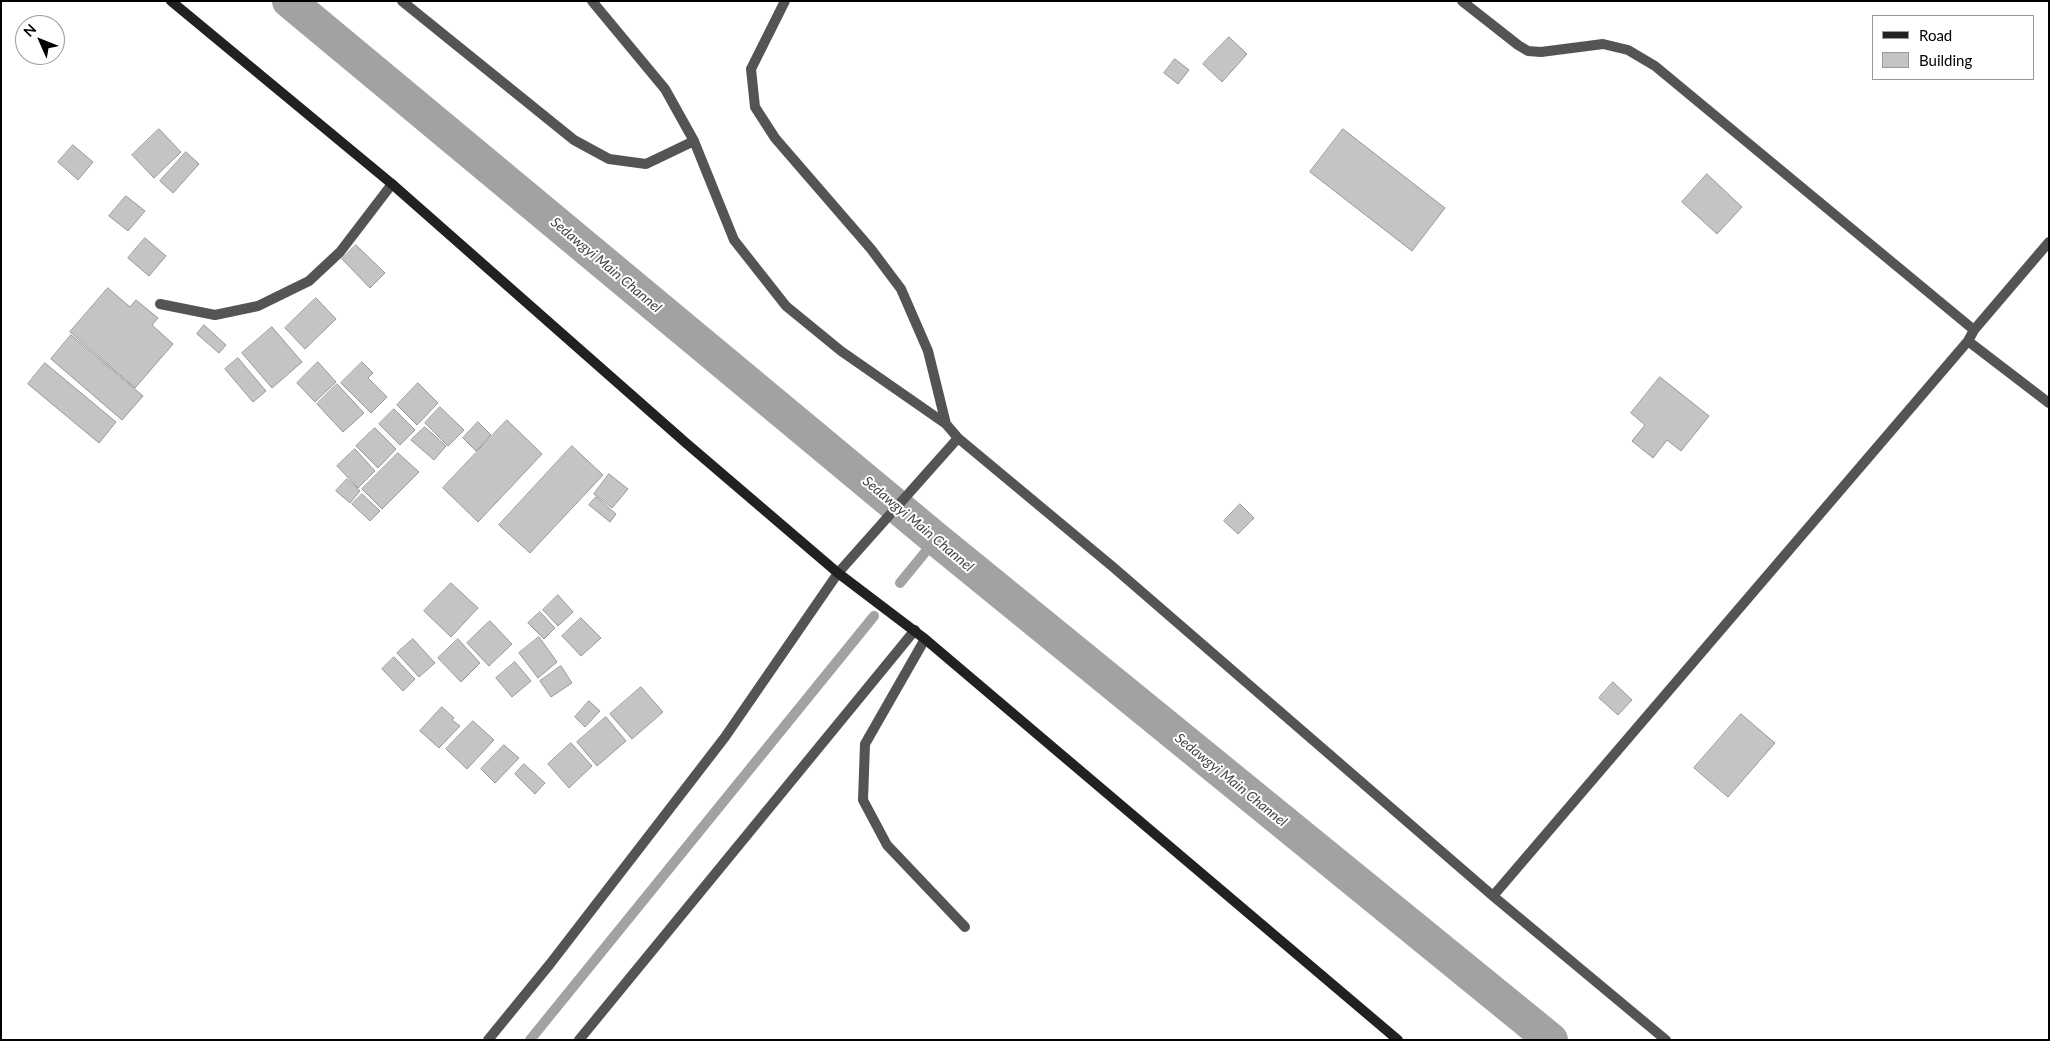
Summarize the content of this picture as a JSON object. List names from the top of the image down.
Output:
{
  "water": ["Sedawgyi Main Channel"],
  "legend": ["Road", "Building"],
  "north": "top left"
}
